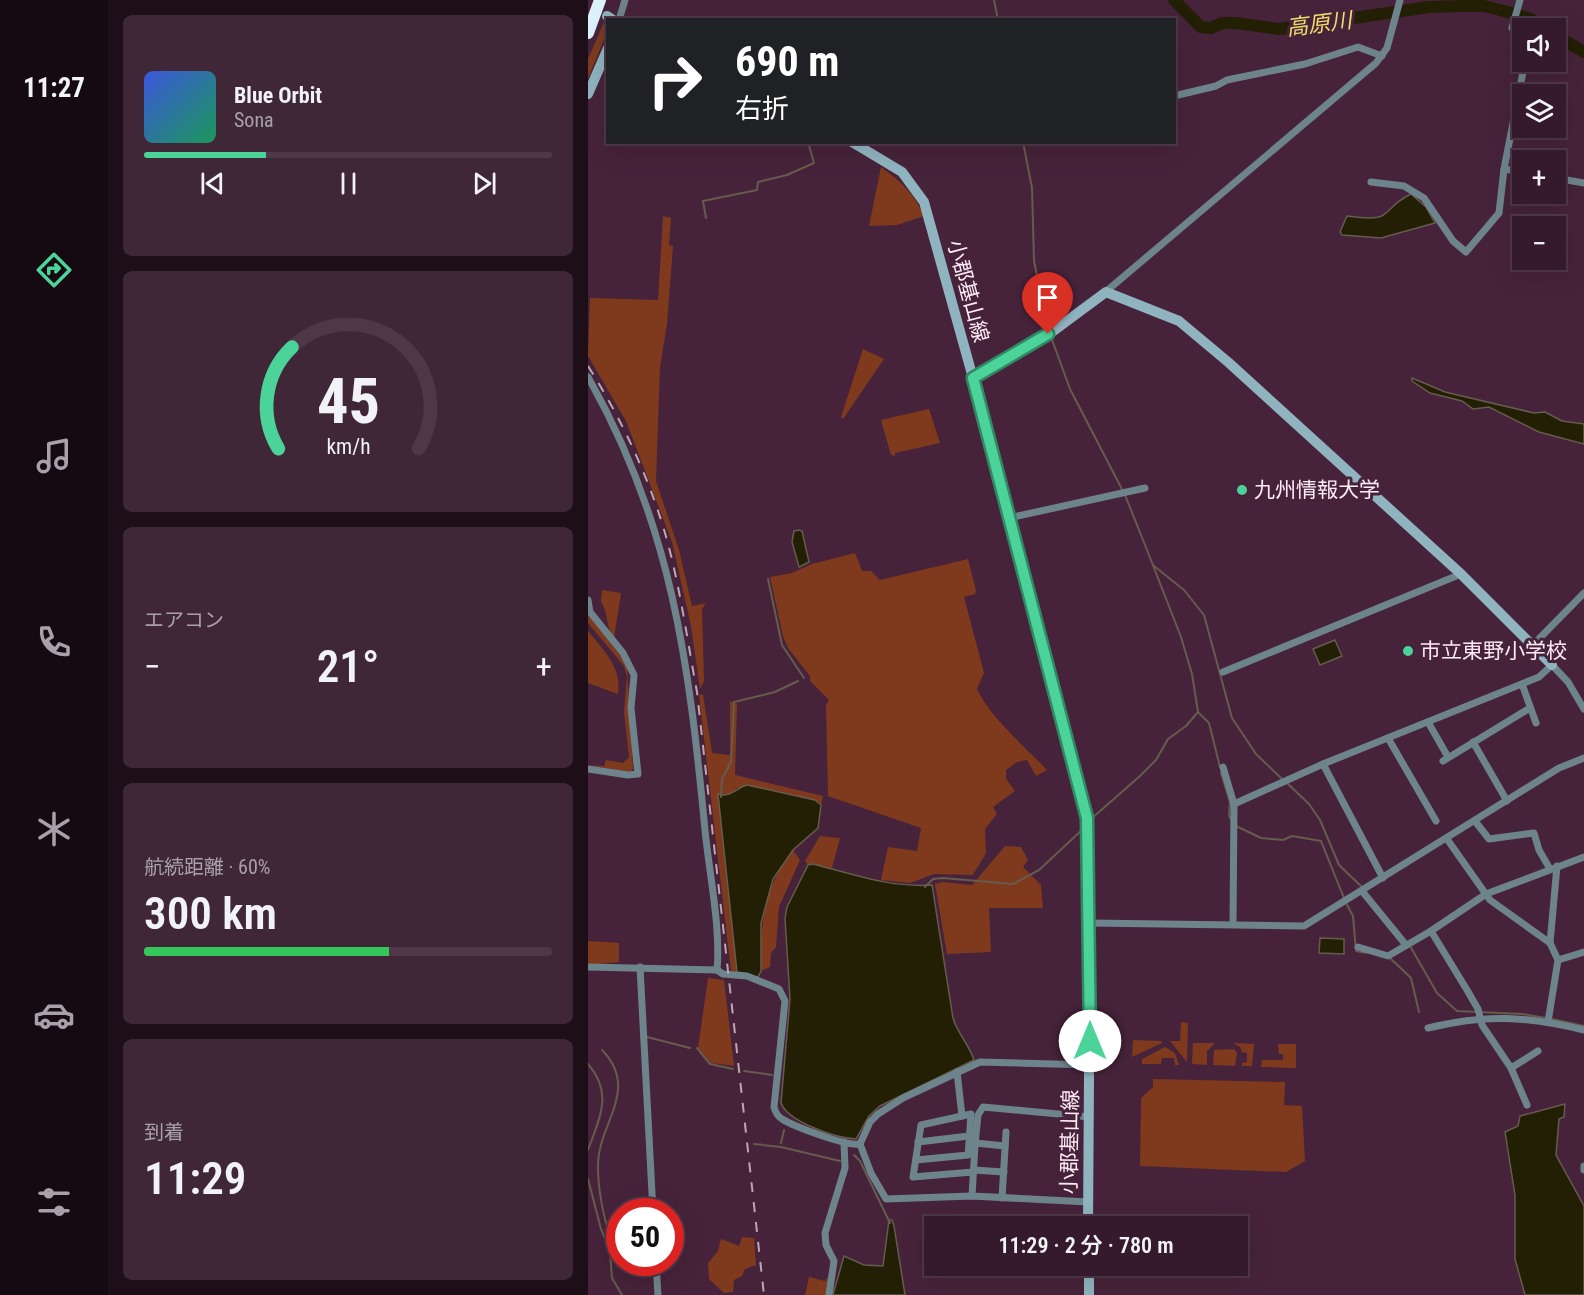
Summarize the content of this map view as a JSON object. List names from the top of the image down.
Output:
{
  "streets": {
    "main road": ["小郡基山線"]
  },
  "water": ["高原川"],
  "places": ["九州情報大学", "市立東野小学校"],
  "page": {
    "tabs": "11:27",
    "map_buttons": ["+", "−"],
    "turn": ["690 m", "右折"],
    "song": ["Blue Orbit", "Sona"],
    "tile": [
      "エアコン",
      ["航続距離 · 60%", "300 km"],
      ["到着", "11:29"]
    ],
    "heat": ["−", "21°", "+"],
    "limit": "50",
    "trip": "11:29 · 2 分 · 780 m",
    "gauge": ["45", "km/h"]
  }
}
